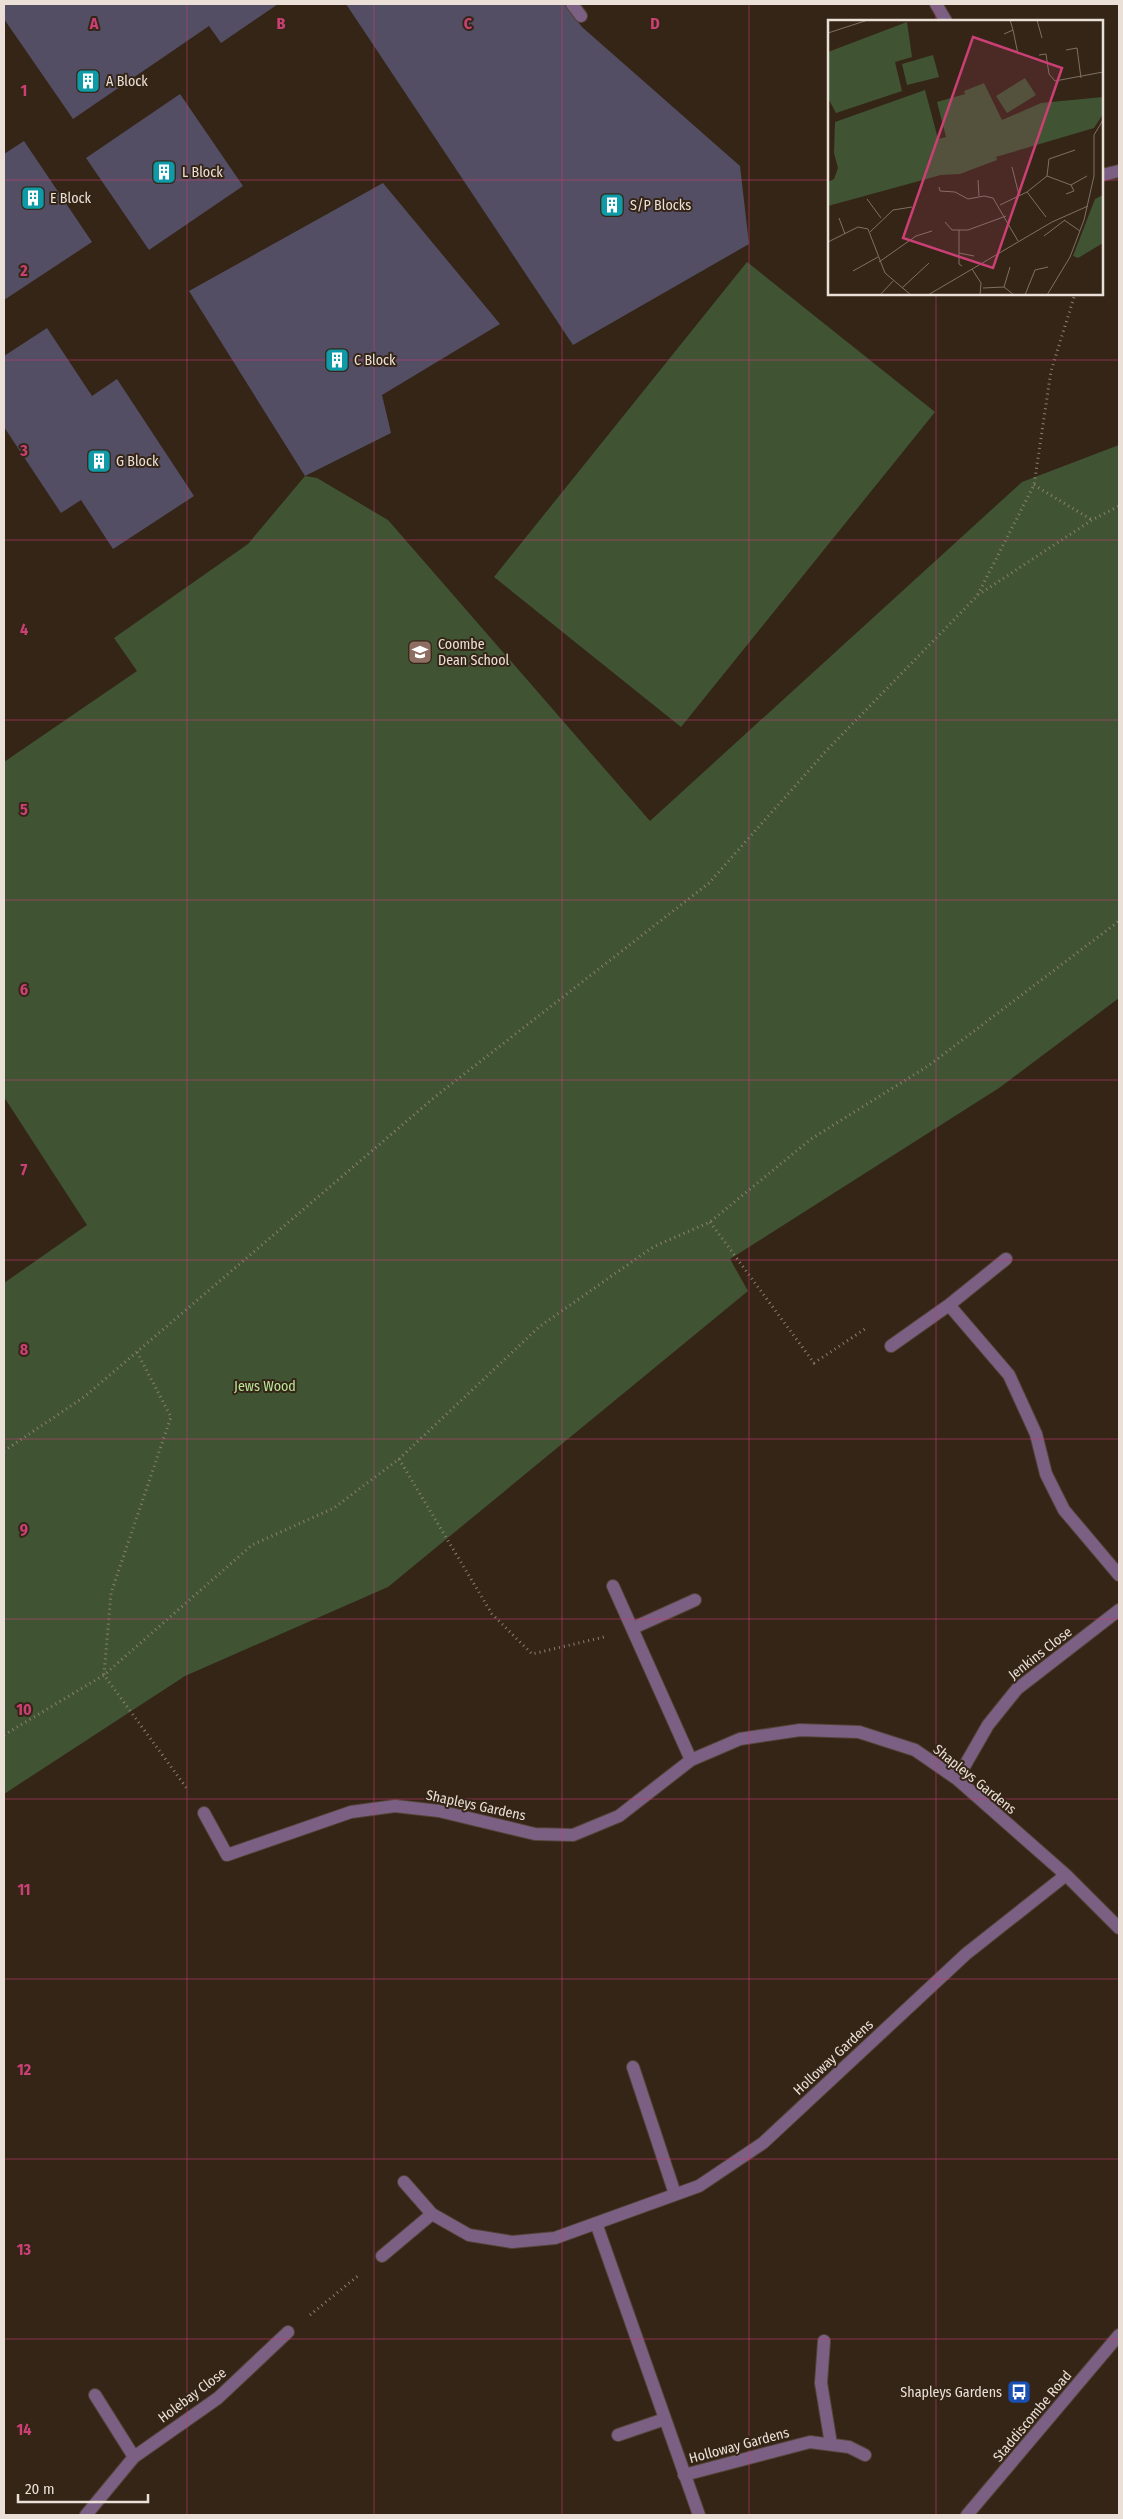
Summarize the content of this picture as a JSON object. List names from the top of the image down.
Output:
{
  "streets": {
    "street": [
      "Jenkins Close",
      "Shapleys Gardens",
      "Holloway Gardens",
      "Holebay Close",
      "Staddiscombe Road"
    ]
  },
  "crossings": [
    ["Jenkins Close", "Shapleys Gardens"],
    ["Shapleys Gardens", "Holloway Gardens"]
  ],
  "parks": ["Jews Wood"],
  "places": {
    "building": [
      "A Block",
      "L Block",
      "E Block",
      "S/P Blocks",
      "C Block",
      "G Block"
    ],
    "school or university": ["Coombe Dean School"],
    "bus stop": ["Shapleys Gardens"]
  },
  "scale_bar": "20 m",
  "grid": {
    "columns": [
      "A",
      "B",
      "C",
      "D"
    ],
    "rows": [
      "1",
      "2",
      "3",
      "4",
      "5",
      "6",
      "7",
      "8",
      "9",
      "10",
      "11",
      "12",
      "13",
      "14"
    ]
  }
}
